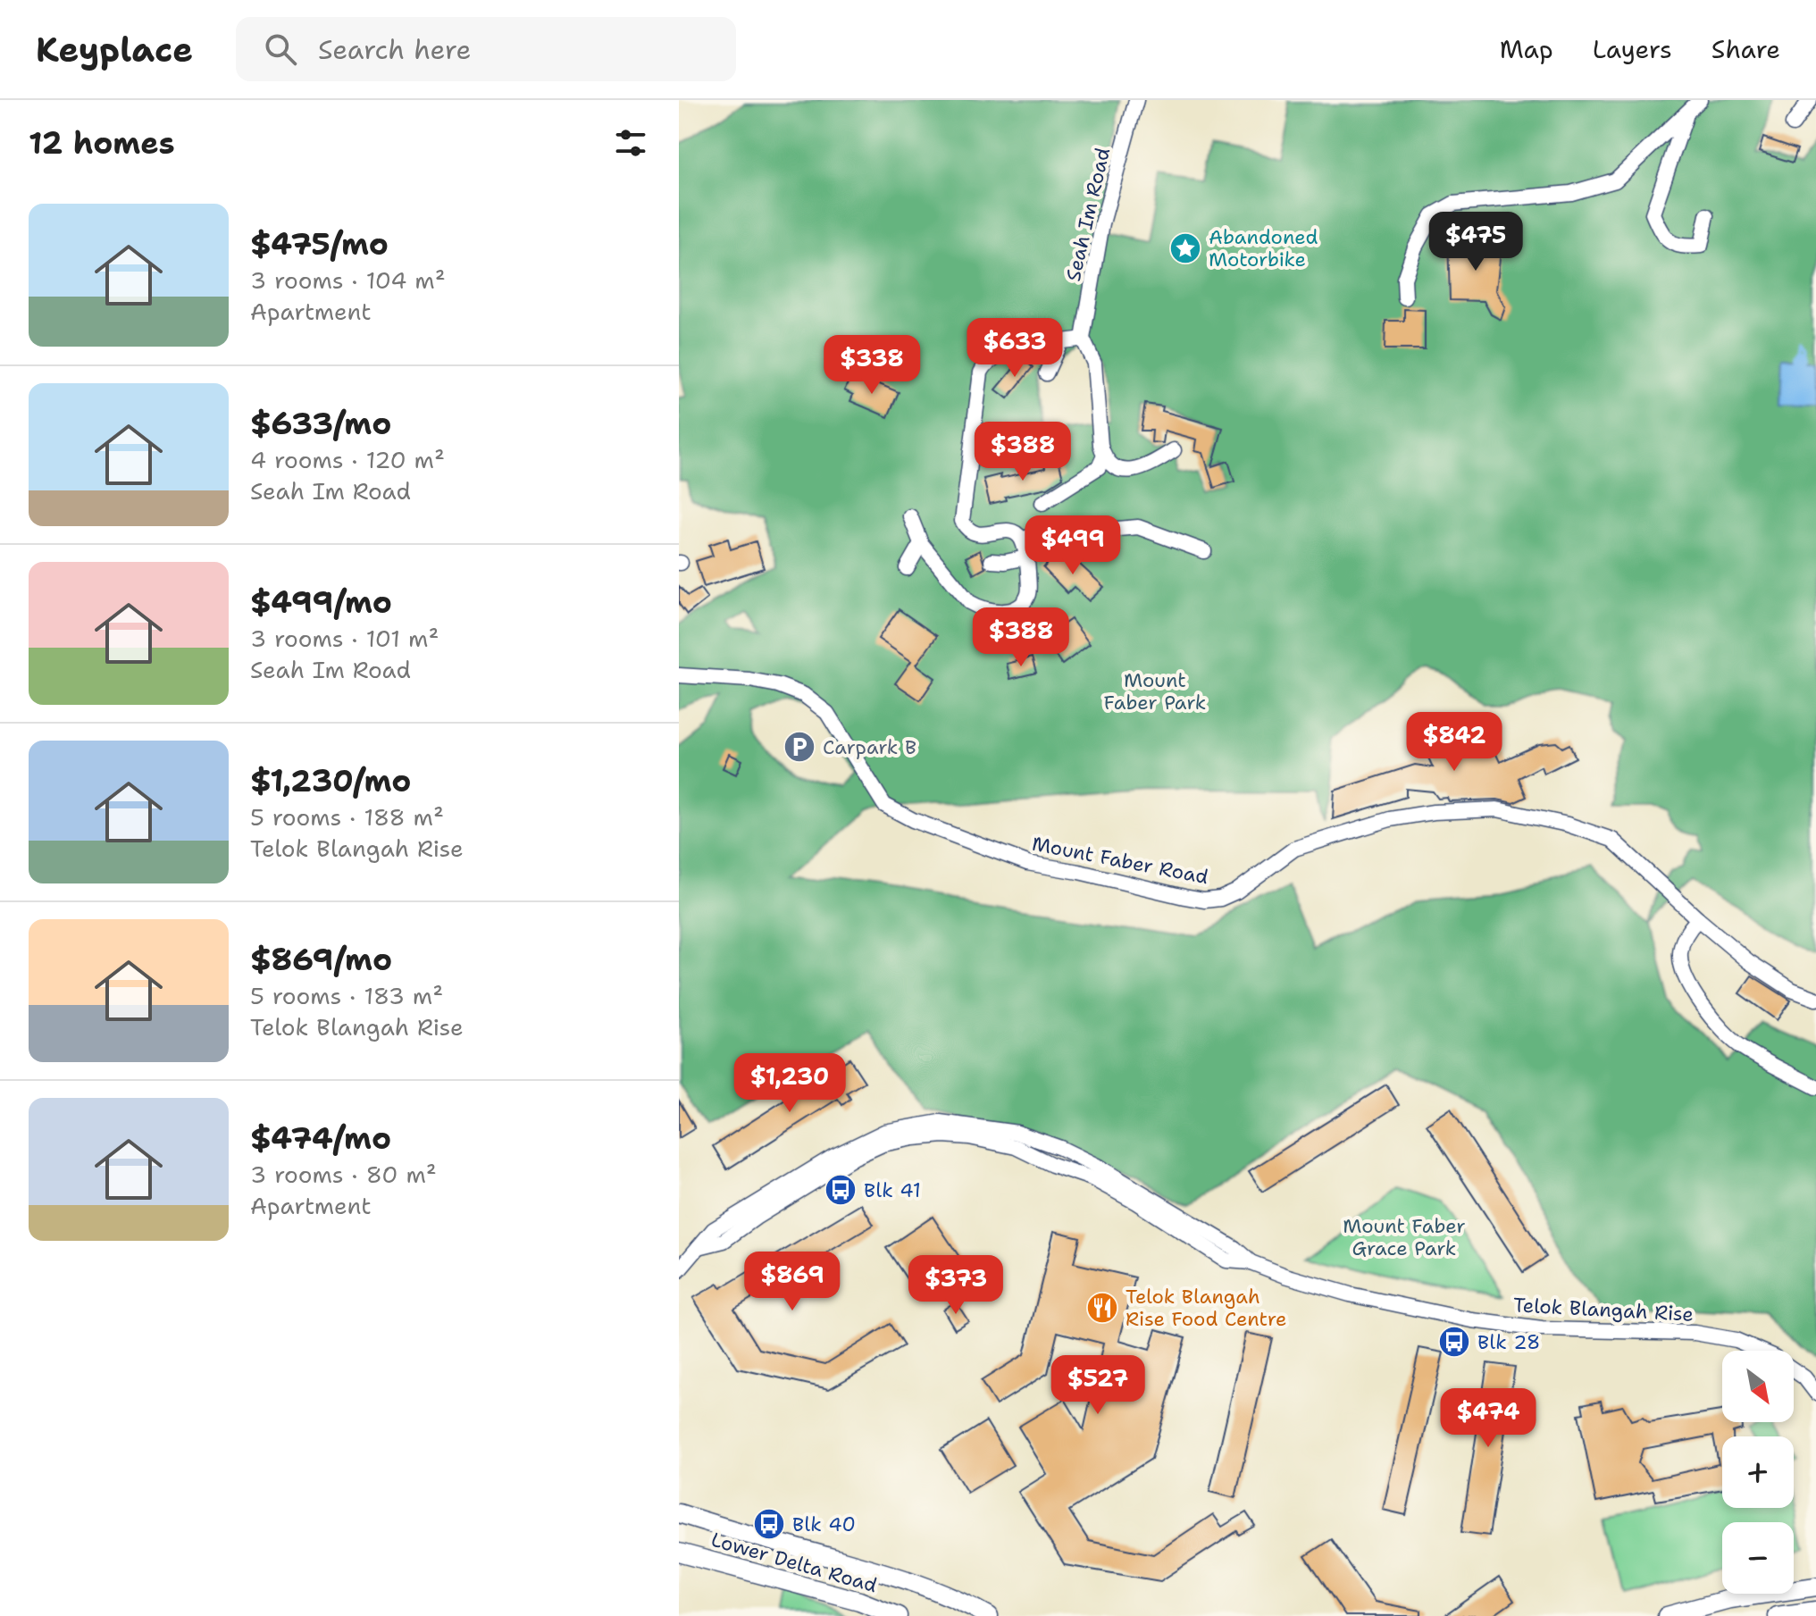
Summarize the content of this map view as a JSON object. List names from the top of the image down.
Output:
{
  "streets": {
    "main road": ["Lower Delta Road"],
    "street": ["Seah Im Road", "Mount Faber Road", "Telok Blangah Rise"]
  },
  "parks": ["Mount Faber Park", "Mount Faber Grace Park"],
  "places": {
    "place": ["Abandoned Motorbike"],
    "parking": ["Carpark B"],
    "bus stop": ["Blk 41", "Blk 28", "Blk 40"],
    "restaurant": ["Telok Blangah Rise Food Centre"]
  },
  "north": "bottom right",
  "page": {
    "header": "Keyplace",
    "search": "Search here",
    "nav": ["Map", "Layers", "Share"],
    "heading": "12 homes",
    "list": [
      {
        "name": "$475/mo",
        "note": "3 rooms · 104 m² · Apartment"
      },
      {
        "name": "$633/mo",
        "note": "4 rooms · 120 m² · Seah Im Road"
      },
      {
        "name": "$499/mo",
        "note": "3 rooms · 101 m² · Seah Im Road"
      },
      {
        "name": "$1,230/mo",
        "note": "5 rooms · 188 m² · Telok Blangah Rise"
      },
      {
        "name": "$869/mo",
        "note": "5 rooms · 183 m² · Telok Blangah Rise"
      },
      {
        "name": "$474/mo",
        "note": "3 rooms · 80 m² · Apartment"
      }
    ],
    "price": [
      "$475",
      "$633",
      "$338",
      "$388",
      "$499",
      "$388",
      "$842",
      "$1,230",
      "$869",
      "$373",
      "$527",
      "$474"
    ],
    "map_buttons": ["+", "−"]
  }
}
